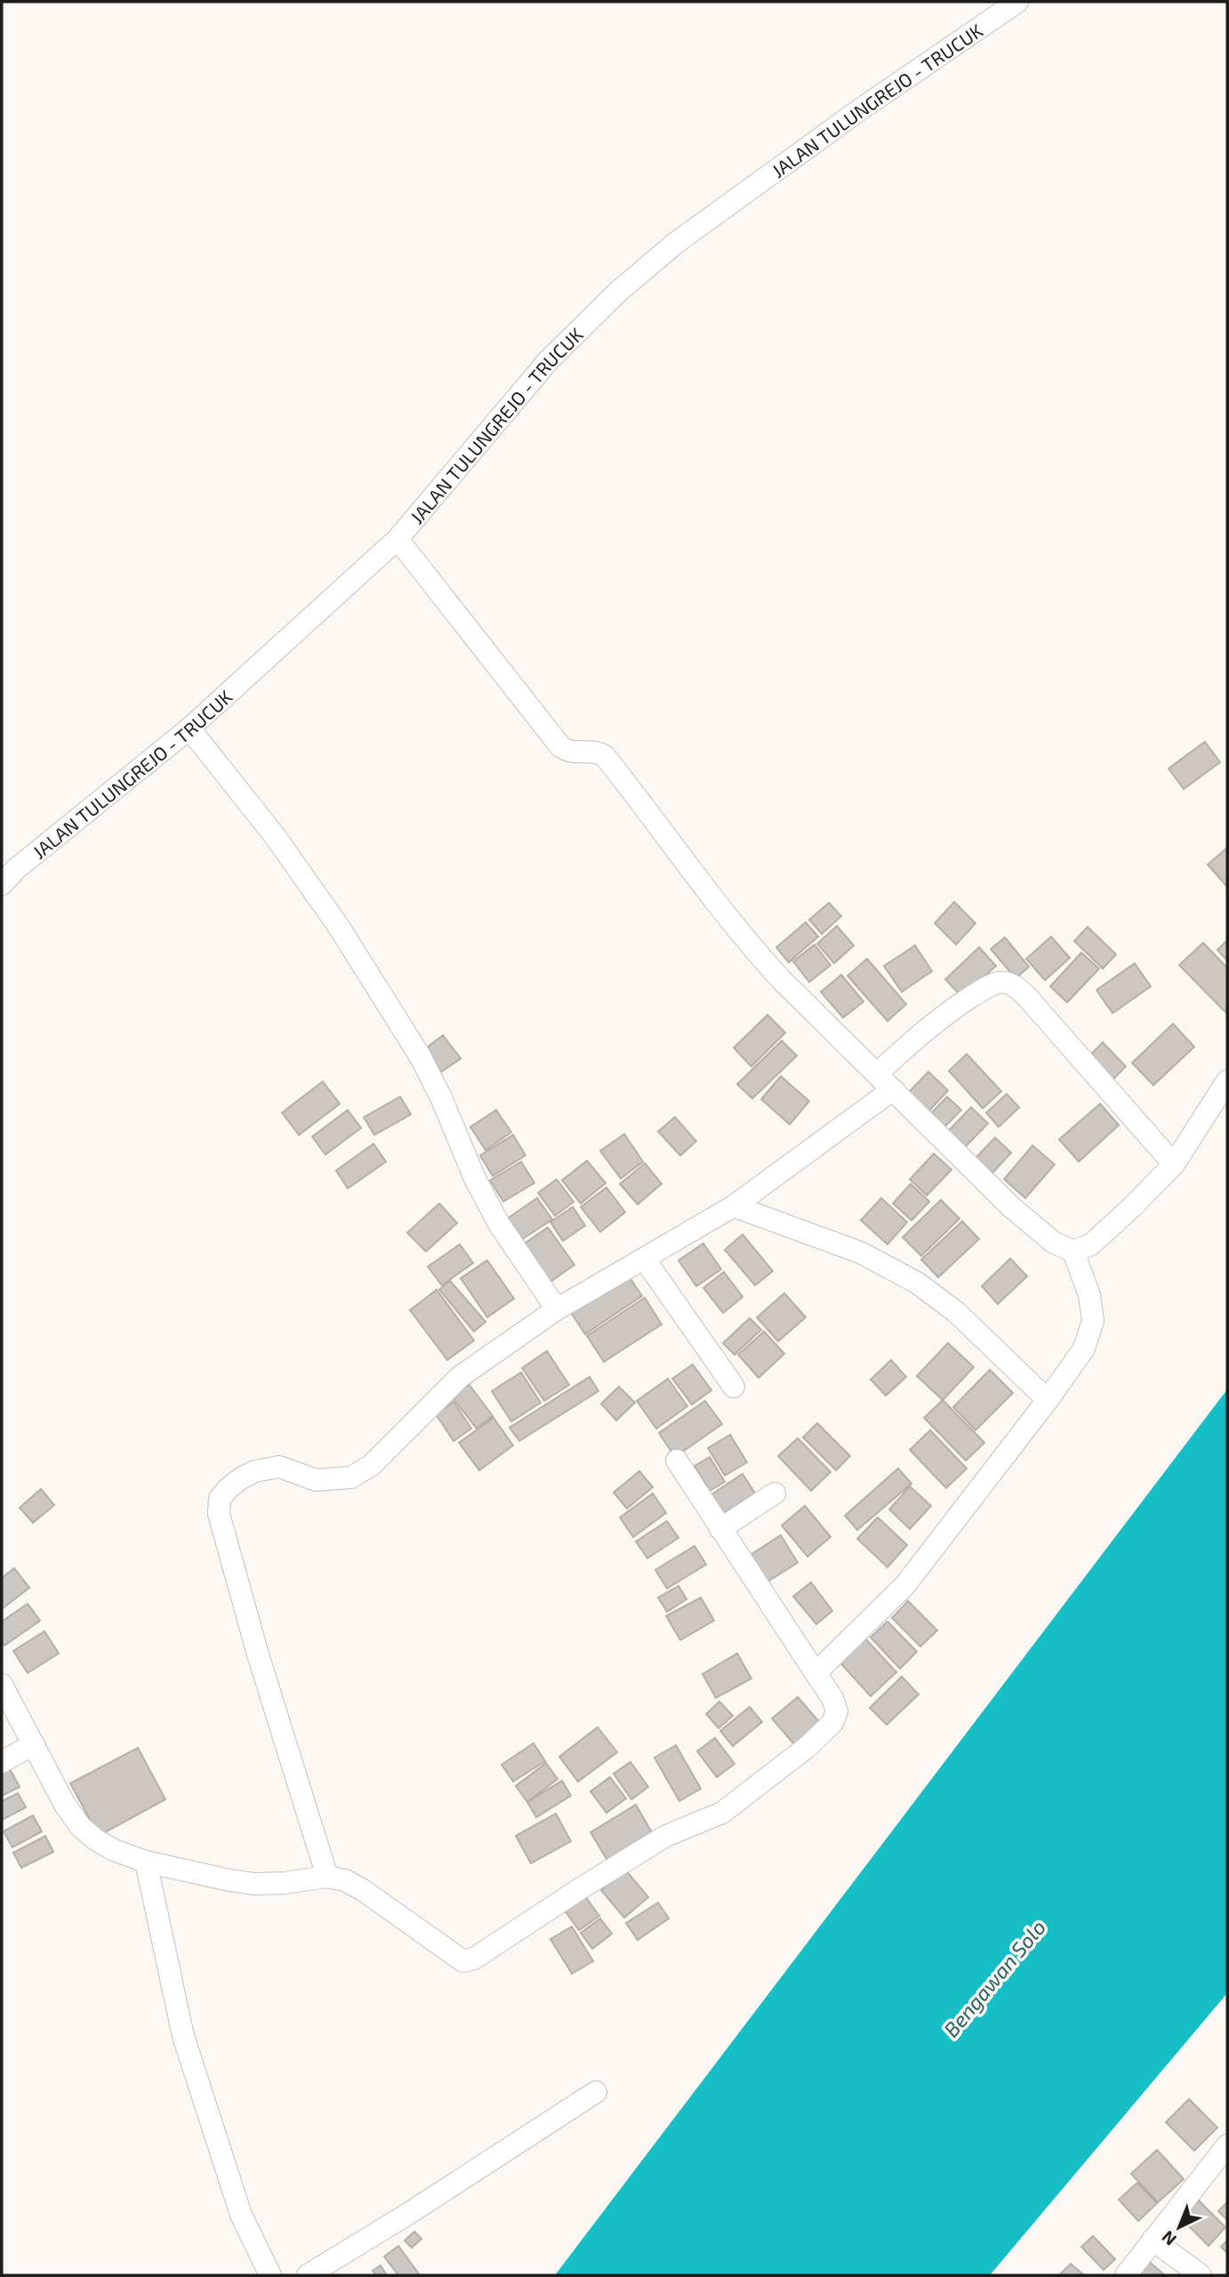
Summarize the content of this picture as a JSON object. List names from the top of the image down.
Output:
{
  "streets": {
    "street": ["JALAN TULUNGREJO - TRUCUK"]
  },
  "water": ["Bengawan Solo"],
  "north": "bottom left"
}
